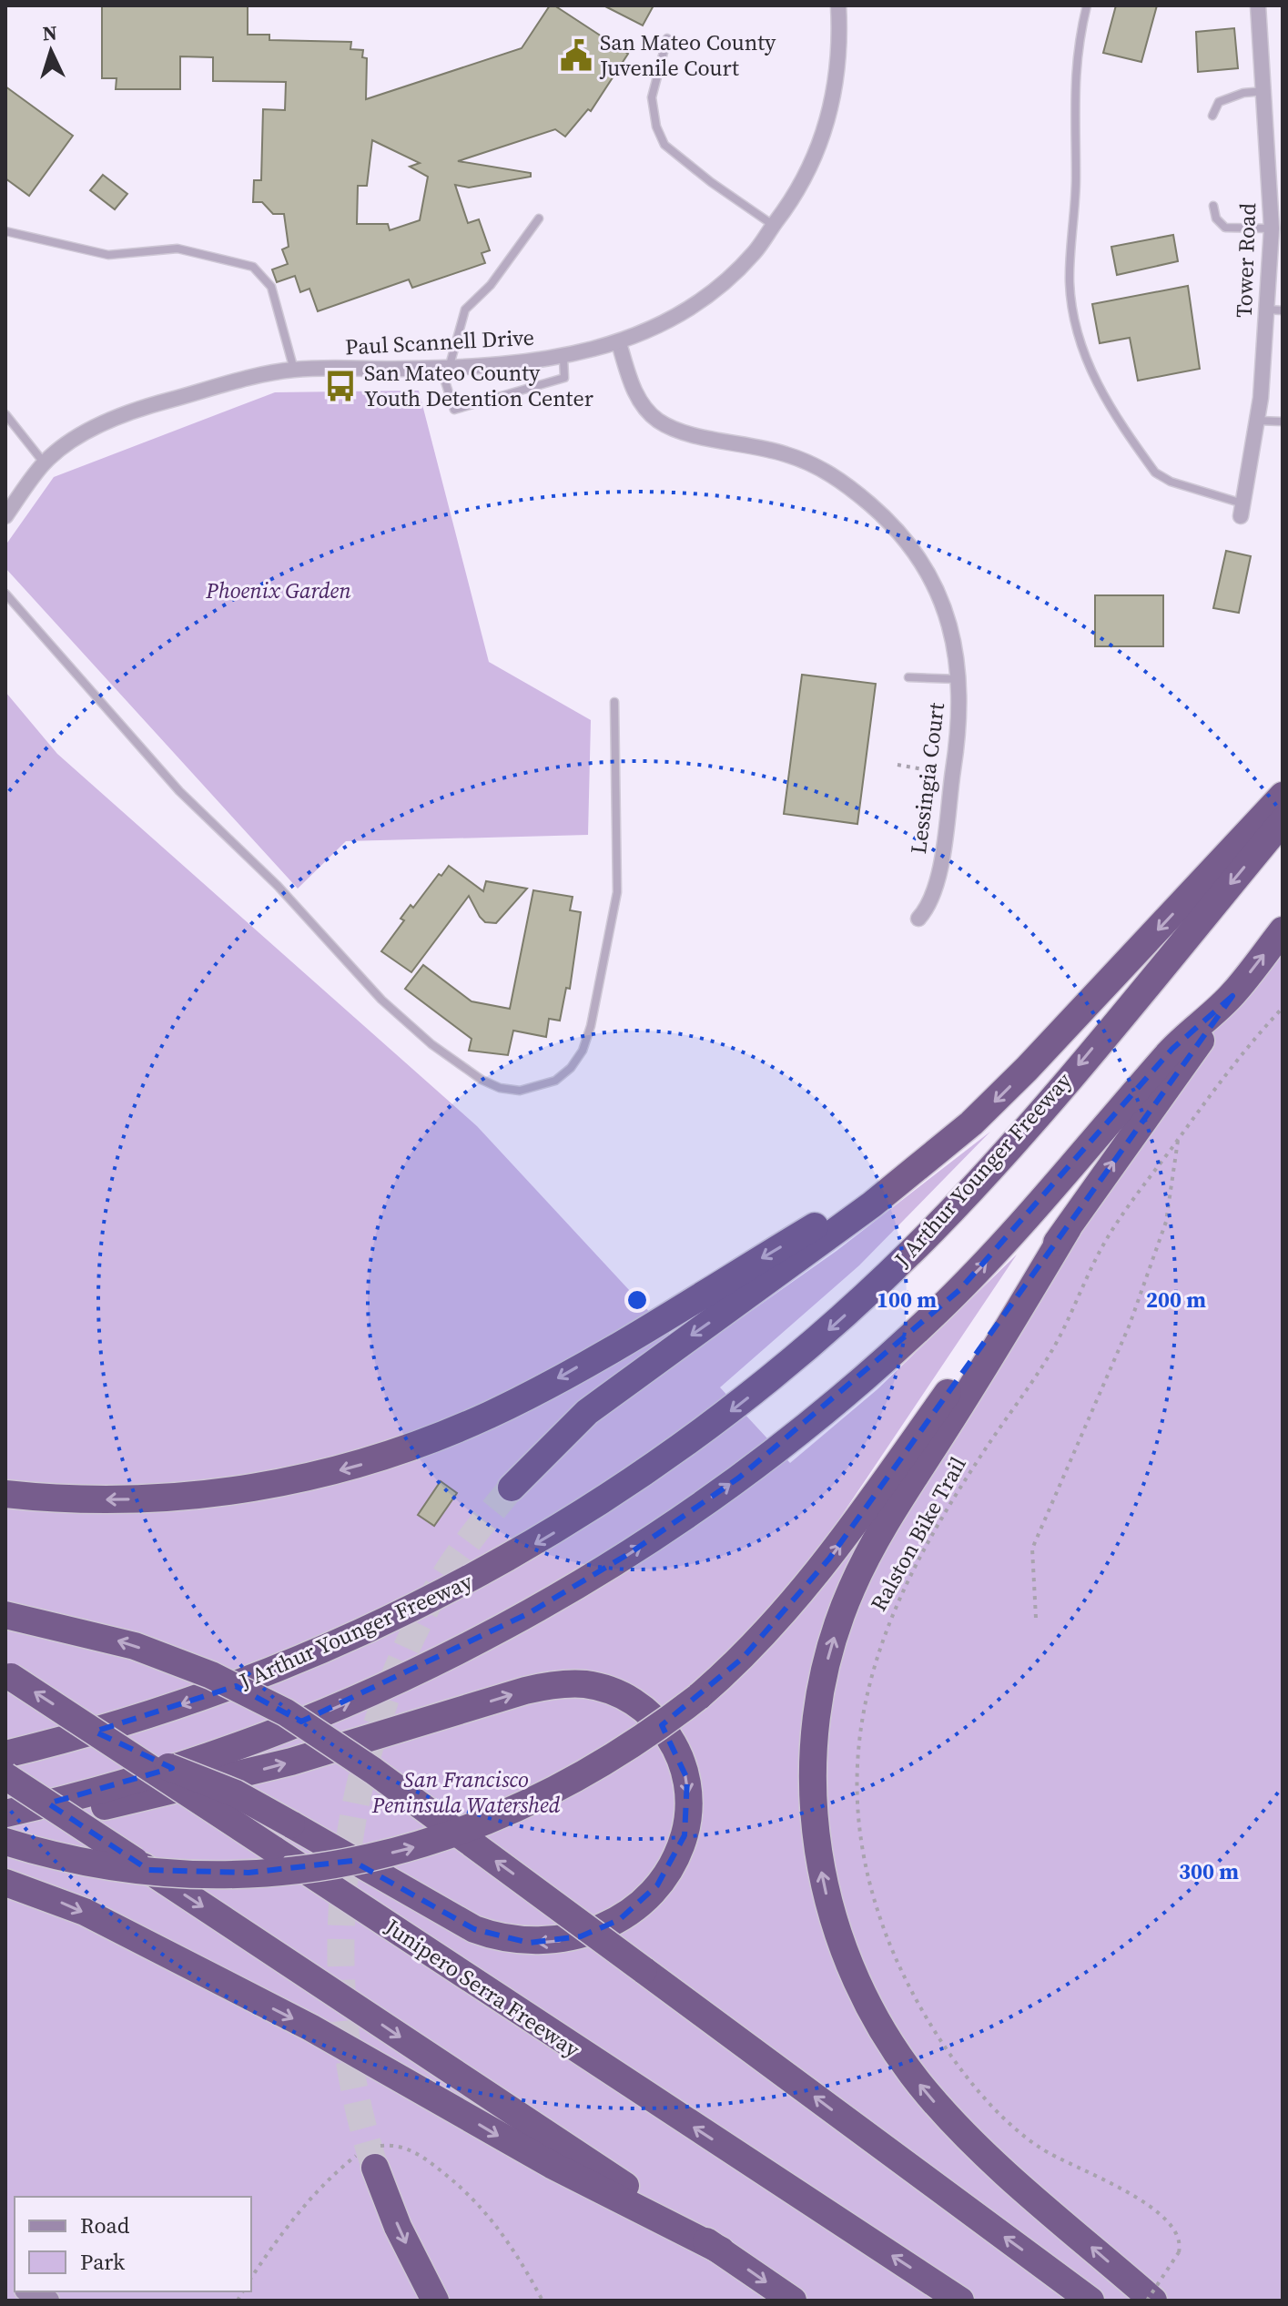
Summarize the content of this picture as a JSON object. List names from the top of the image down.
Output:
{
  "streets": {
    "highway": ["J Arthur Younger Freeway", "Junipero Serra Freeway"],
    "street": ["Tower Road", "Paul Scannell Drive", "Lessingia Court"],
    "path": ["Ralston Bike Trail"]
  },
  "crossings": [
    ["Paul Scannell Drive", "Lessingia Court"]
  ],
  "parks": ["Phoenix Garden", "San Francisco Peninsula Watershed"],
  "places": {
    "public building": ["San Mateo County Juvenile Court"],
    "bus stop": ["San Mateo County Youth Detention Center"]
  },
  "legend": ["Road", "Park"],
  "north": "top",
  "rings": ["100 m", "200 m", "300 m"]
}
